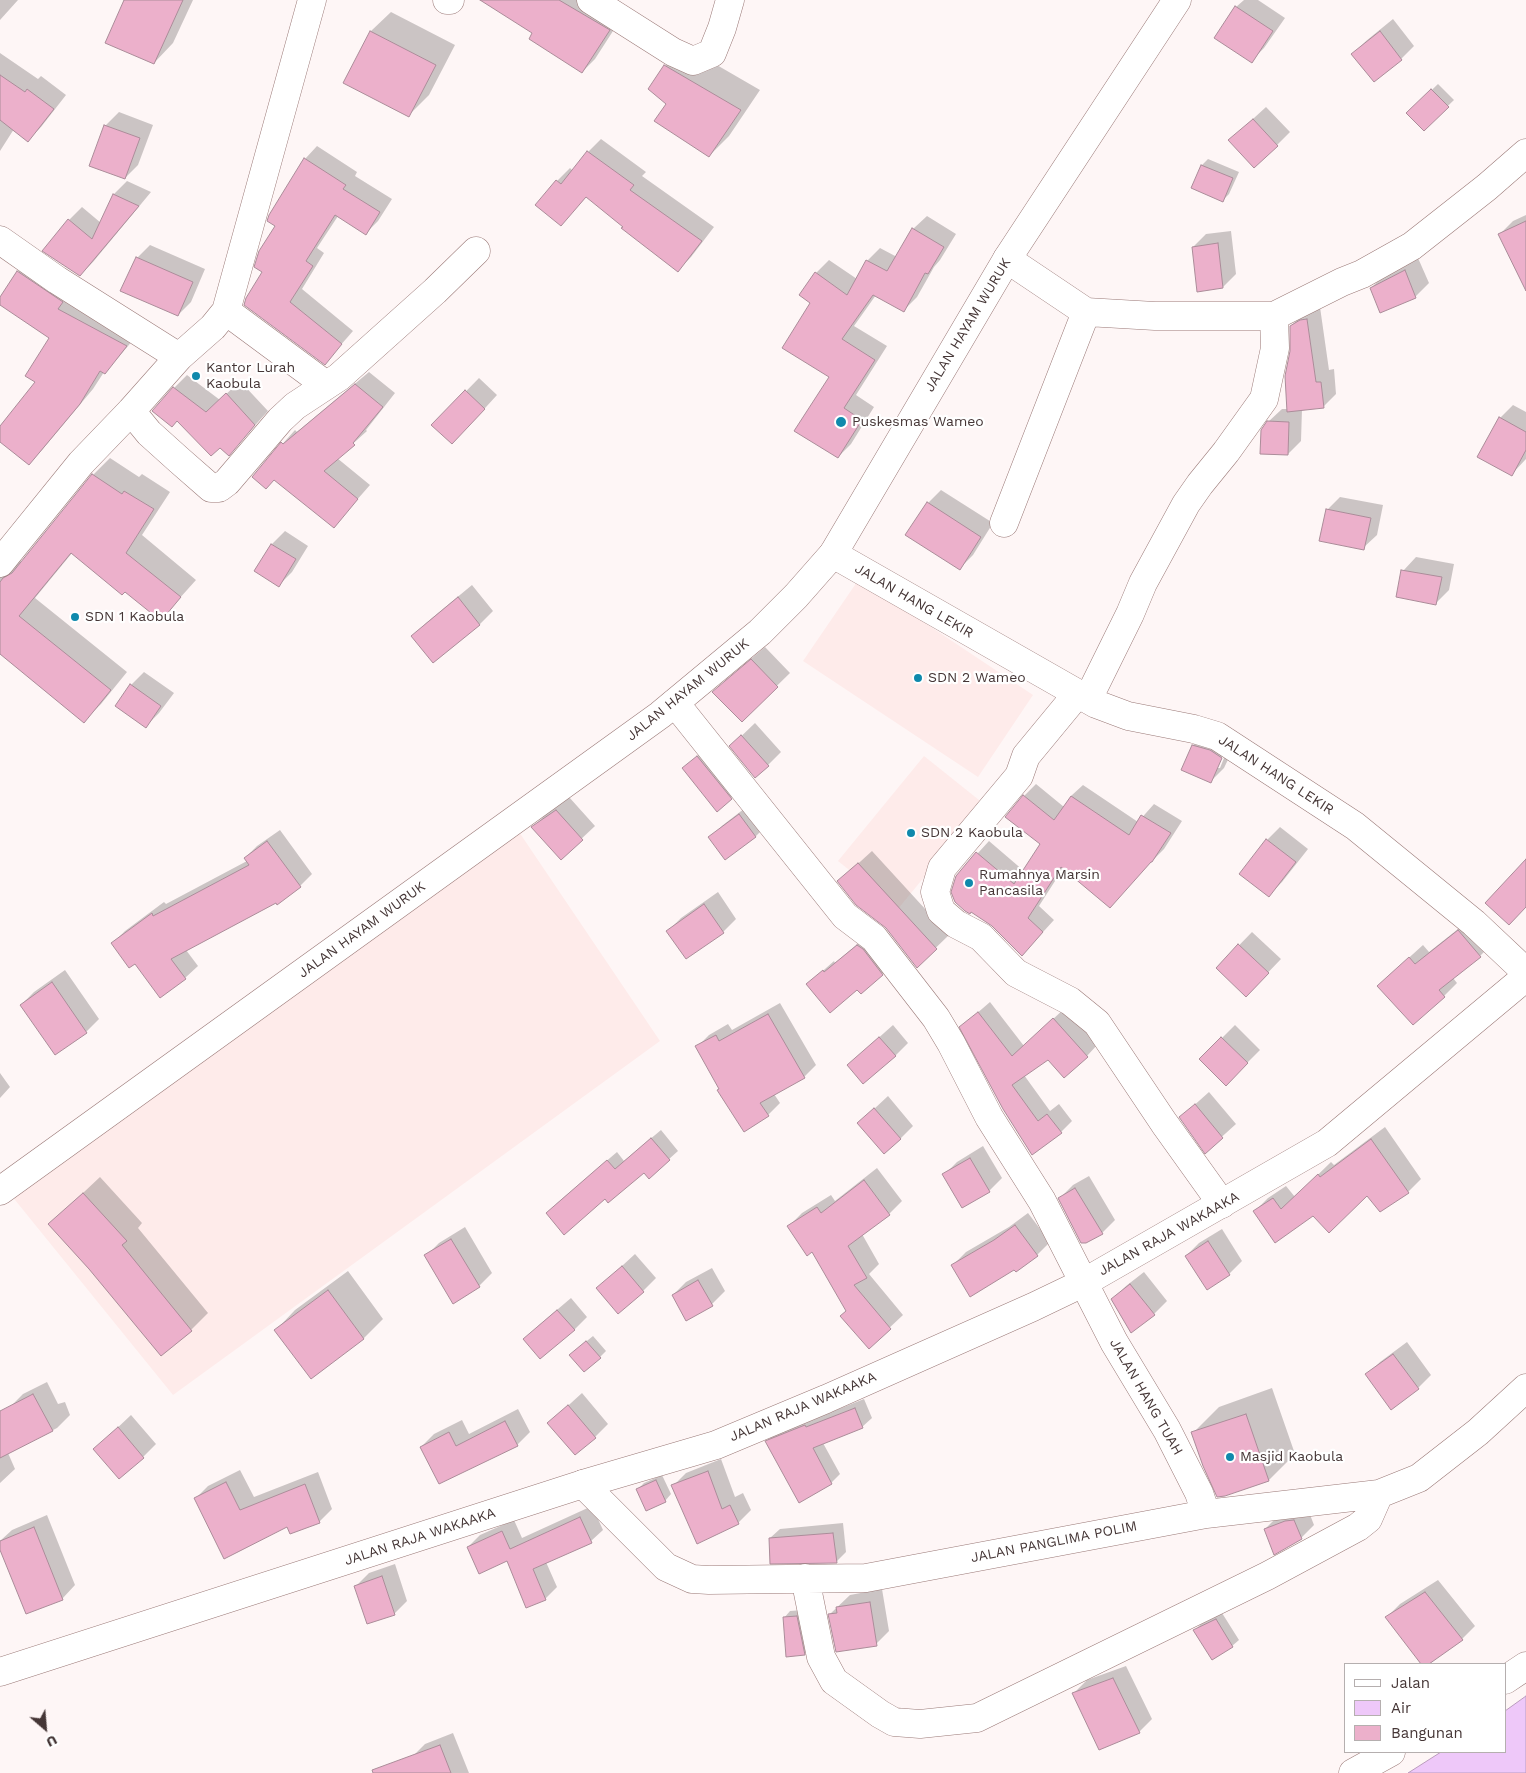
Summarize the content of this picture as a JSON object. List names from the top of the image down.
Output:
{
  "streets": {
    "street": [
      "JALAN HAYAM WURUK",
      "JALAN HANG LEKIR",
      "JALAN RAJA WAKAAKA",
      "JALAN HANG TUAH",
      "JALAN PANGLIMA POLIM"
    ]
  },
  "crossings": [
    ["JALAN HAYAM WURUK", "JALAN HANG LEKIR"],
    ["JALAN HAYAM WURUK", "JALAN HANG TUAH"],
    ["JALAN RAJA WAKAAKA", "JALAN HANG TUAH"],
    ["JALAN RAJA WAKAAKA", "JALAN PANGLIMA POLIM"],
    ["JALAN HANG TUAH", "JALAN PANGLIMA POLIM"]
  ],
  "places": [
    "Kantor Lurah Kaobula",
    "Puskesmas Wameo",
    "SDN 1 Kaobula",
    "SDN 2 Wameo",
    "SDN 2 Kaobula",
    "Rumahnya Marsin Pancasila",
    "Masjid Kaobula"
  ],
  "legend": ["Jalan", "Air", "Bangunan"],
  "north": "bottom right"
}
